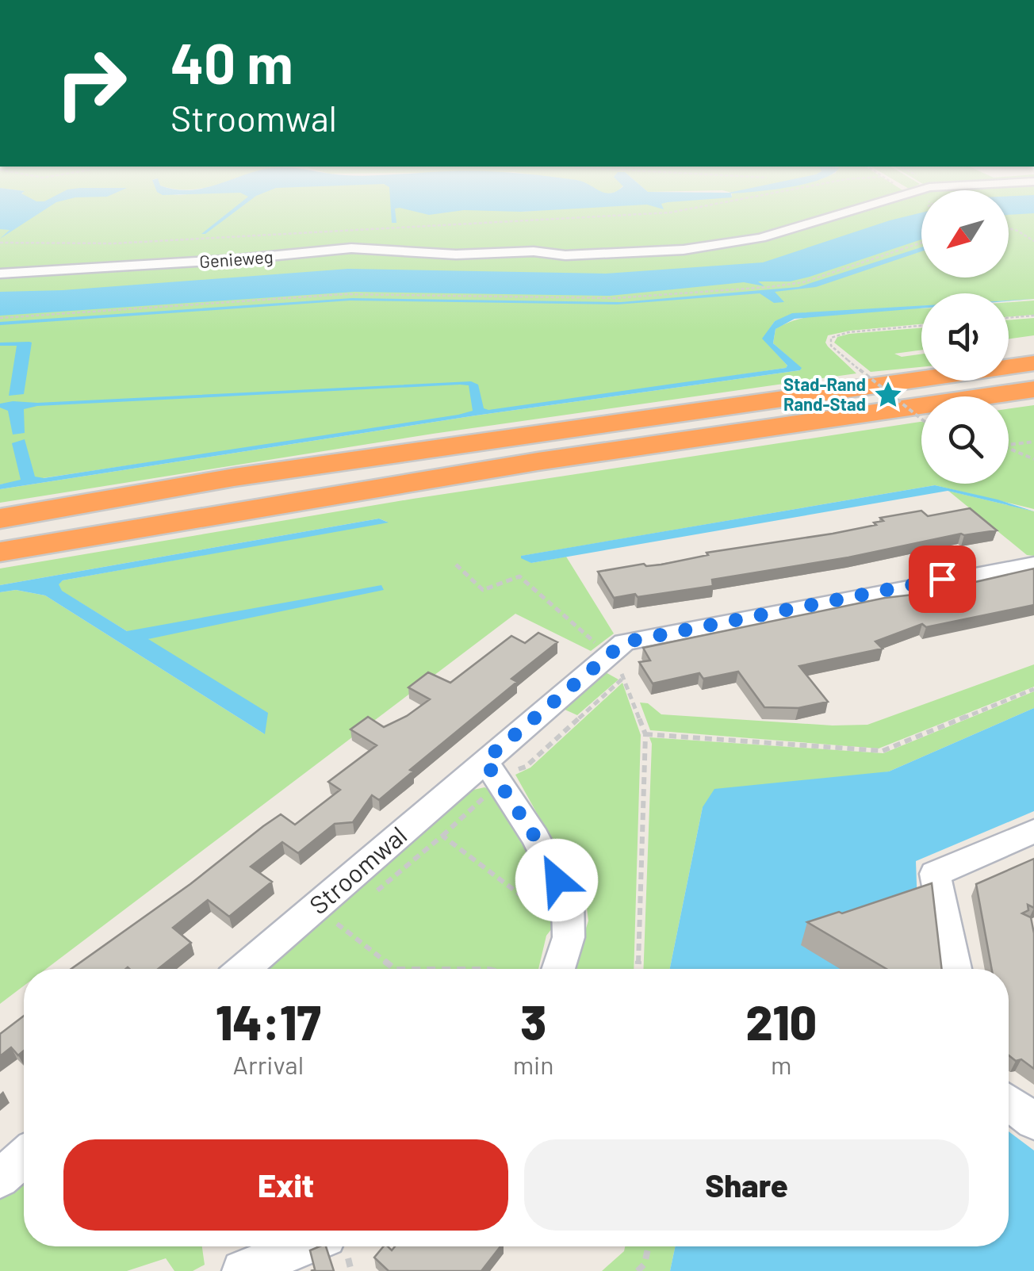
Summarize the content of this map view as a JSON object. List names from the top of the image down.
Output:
{
  "streets": {
    "street": ["Genieweg", "Stroomwal"]
  },
  "places": {
    "place": ["Stad-Rand Rand-Stad"]
  },
  "north": "bottom left",
  "page": {
    "turn": ["40 m", "Stroomwal"],
    "eta": [
      "14:17",
      "Arrival",
      "3",
      "min",
      "210",
      "m"
    ],
    "buttons": ["Exit", "Share"]
  }
}
